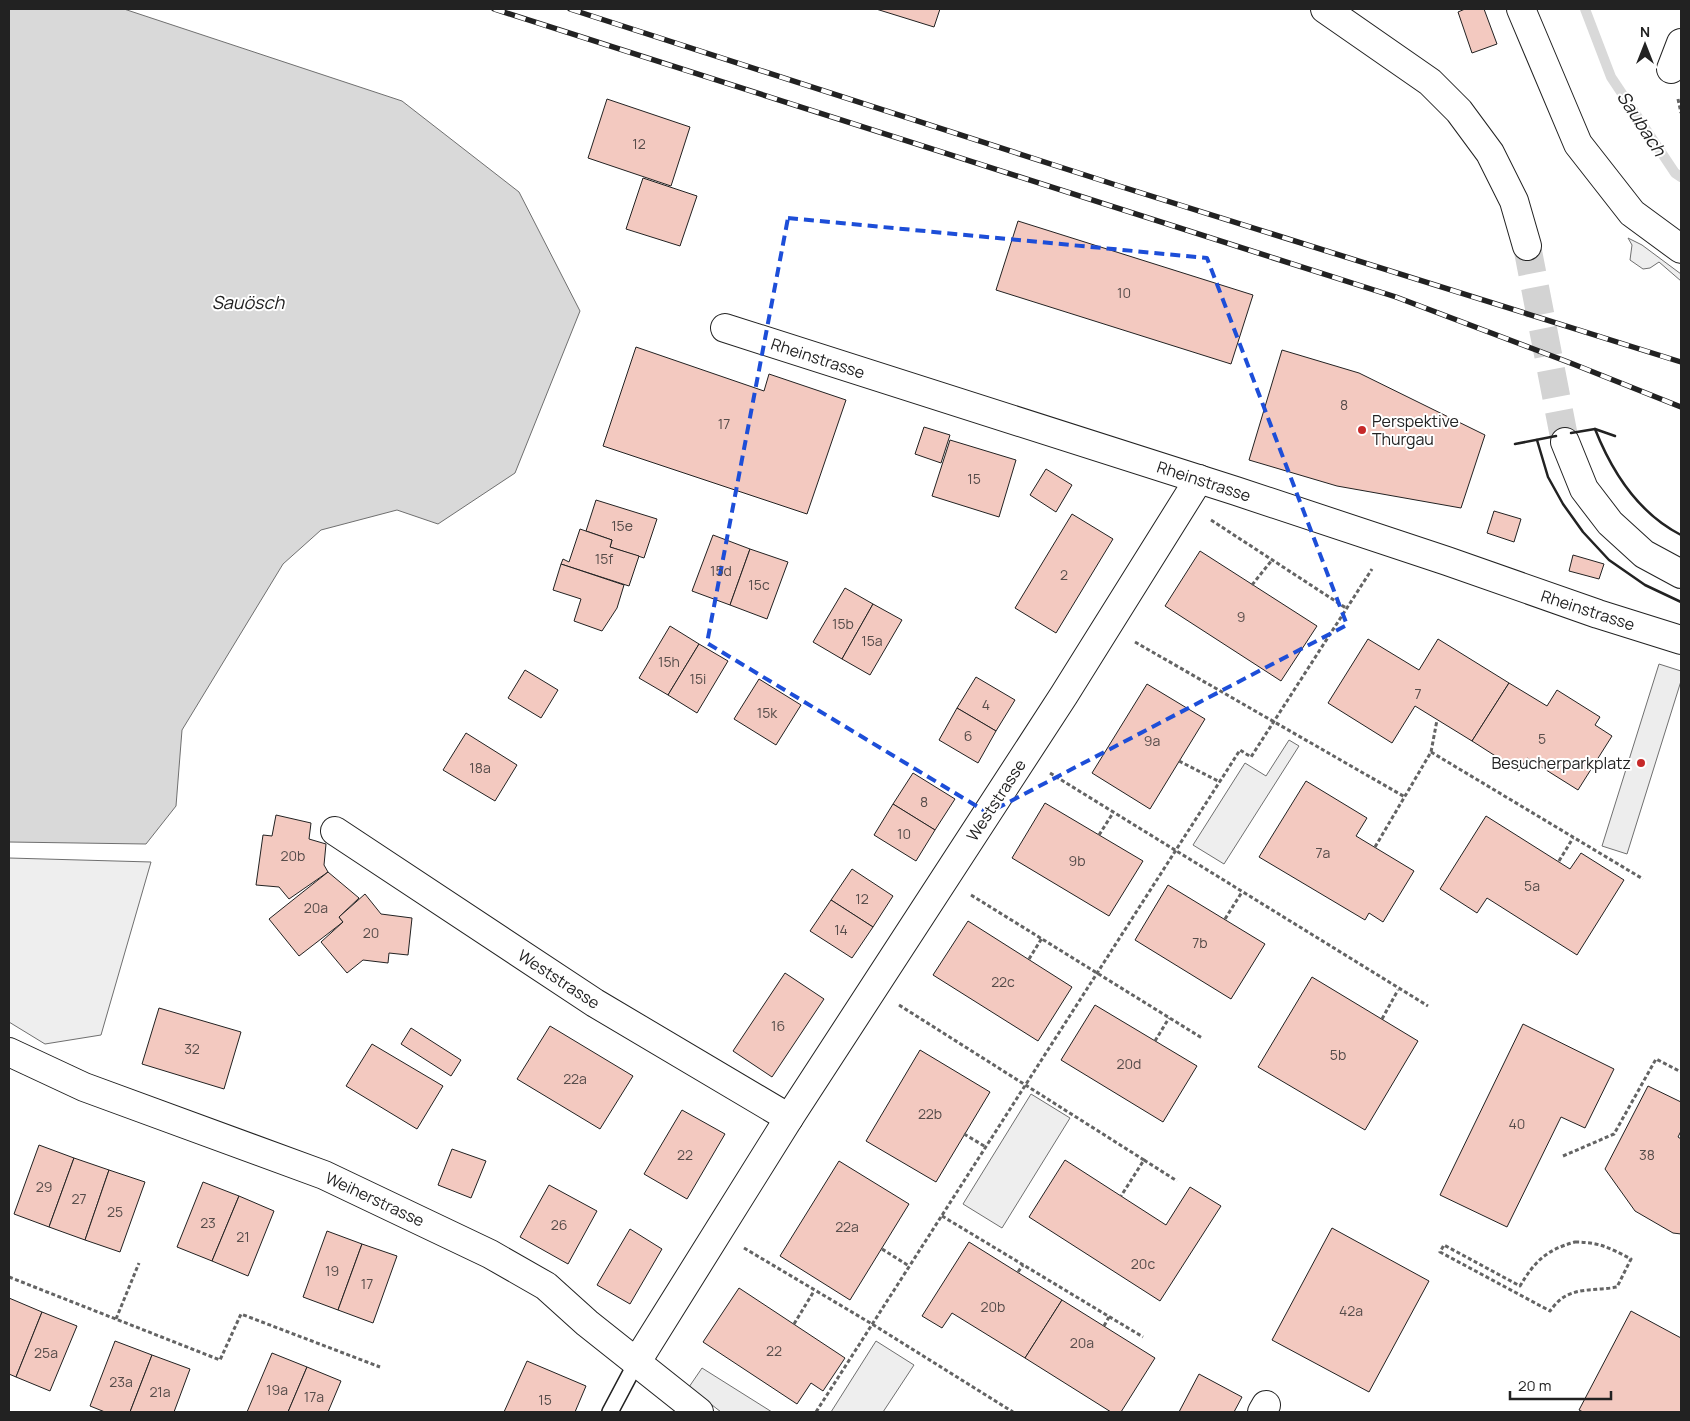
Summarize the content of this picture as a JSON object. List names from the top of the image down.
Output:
{
  "streets": {
    "street": ["Rheinstrasse", "Weststrasse", "Weiherstrasse"]
  },
  "crossings": [
    ["Rheinstrasse", "Weststrasse"],
    ["Weststrasse", "Weiherstrasse"]
  ],
  "water": ["Saubach", "Sauösch"],
  "places": ["Perspektive Thurgau", "Besucherparkplatz"],
  "house_numbers": [
    "12",
    "10",
    "8",
    "17",
    "15",
    "15e",
    "15f",
    "15d",
    "2",
    "15c",
    "9",
    "15b",
    "15a",
    "15h",
    "15i",
    "7",
    "4",
    "15k",
    "6",
    "5",
    "9a",
    "18a",
    "8",
    "10",
    "7a",
    "20b",
    "9b",
    "5a",
    "12",
    "20a",
    "14",
    "20",
    "7b",
    "22c",
    "16",
    "32",
    "5b",
    "20d",
    "22a",
    "22b",
    "40",
    "22",
    "38",
    "29",
    "27",
    "25",
    "23",
    "26",
    "22a",
    "21",
    "20c",
    "19",
    "17",
    "20b",
    "42a",
    "20a",
    "22",
    "25a",
    "23a",
    "19a",
    "21a",
    "17a",
    "15"
  ],
  "scale_bar": "20 m",
  "north": "top"
}
